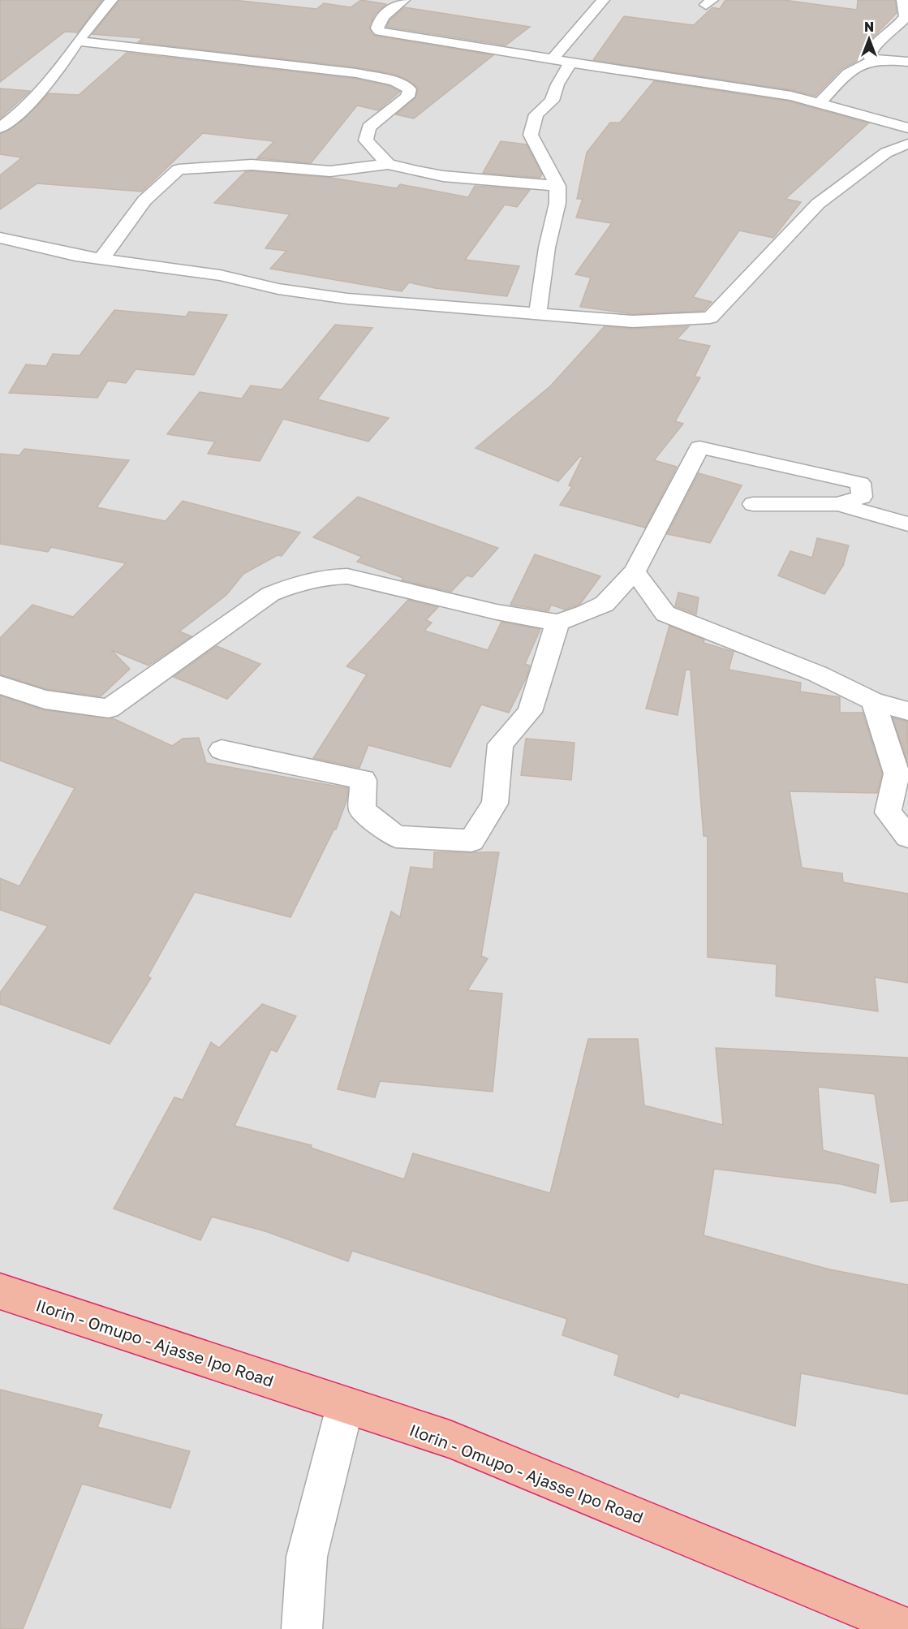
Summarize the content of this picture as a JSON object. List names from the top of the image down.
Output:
{
  "streets": {
    "highway": ["Ilorin - Omupo - Ajasse Ipo Road"]
  },
  "north": "top"
}
